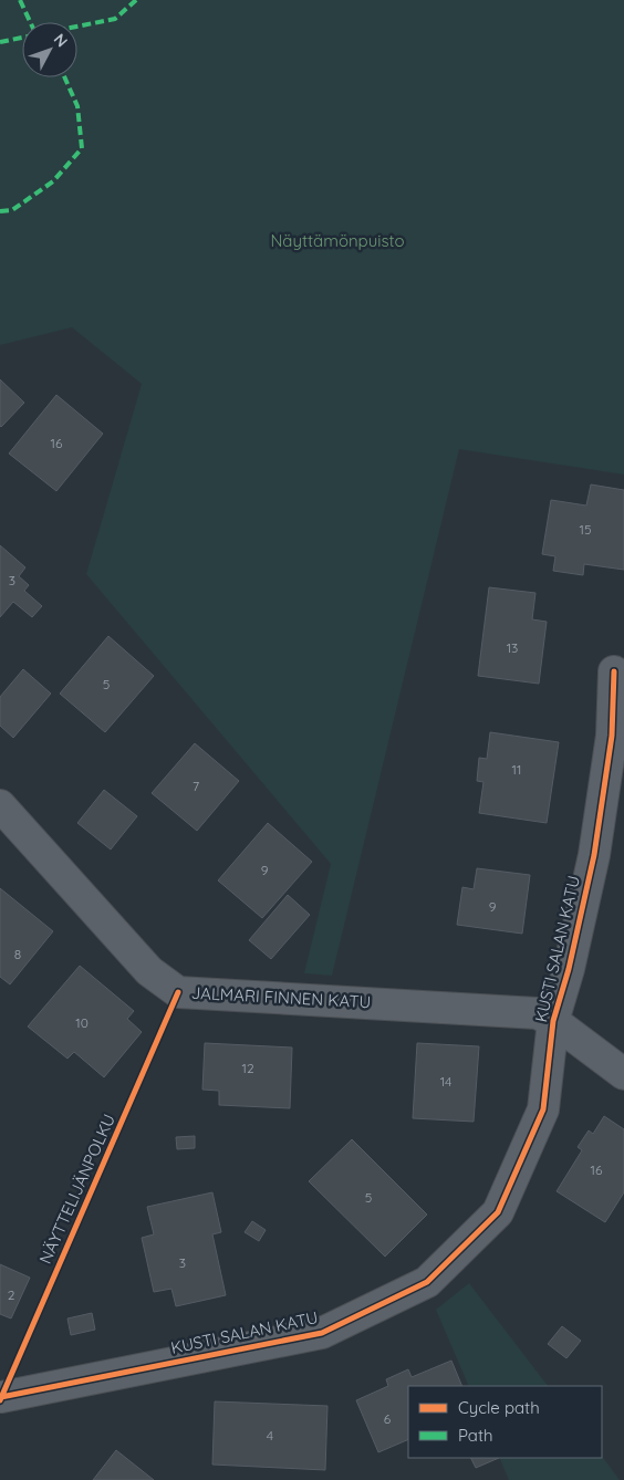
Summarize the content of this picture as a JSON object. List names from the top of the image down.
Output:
{
  "streets": {
    "street": ["KUSTI SALAN KATU", "JALMARI FINNEN KATU"],
    "cycle path": ["NÄYTTELIJÄNPOLKU"]
  },
  "crossings": [
    ["KUSTI SALAN KATU", "JALMARI FINNEN KATU"]
  ],
  "parks": ["Näyttämönpuisto"],
  "house_numbers": [
    "16",
    "15",
    "3",
    "13",
    "5",
    "11",
    "7",
    "9",
    "9",
    "8",
    "10",
    "12",
    "14",
    "16",
    "5",
    "3",
    "2",
    "6",
    "4"
  ],
  "legend": ["Cycle path", "Path"],
  "north": "top right"
}
